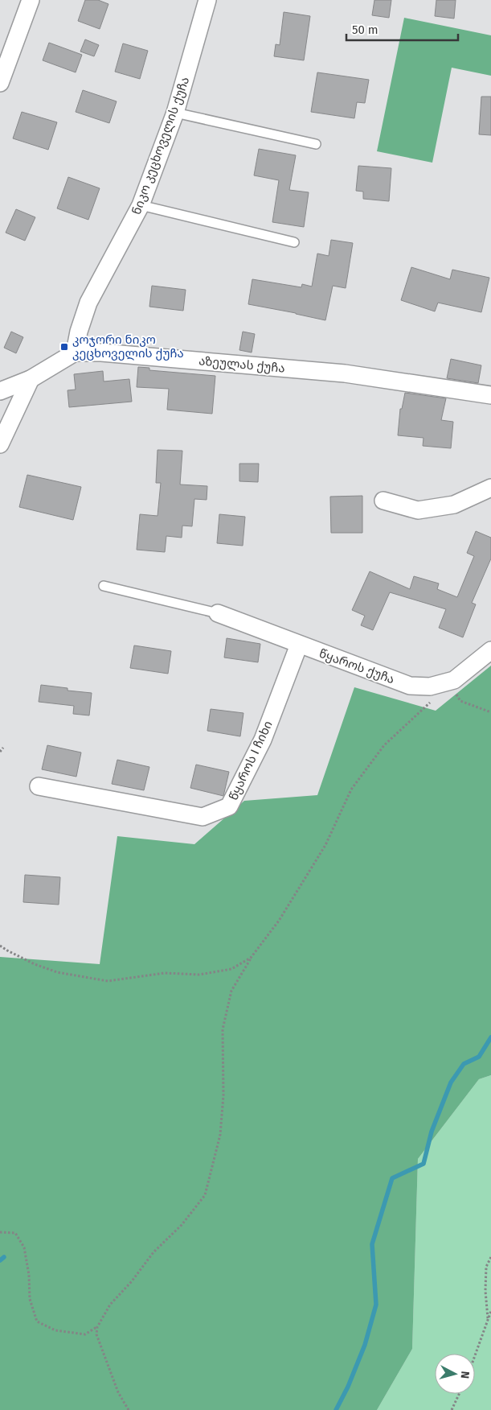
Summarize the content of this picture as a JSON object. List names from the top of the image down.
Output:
{
  "streets": {
    "street": [
      "ნიკო კეცხოველის ქუჩა",
      "აზეულას ქუჩა",
      "წყაროს ქუჩა",
      "წყაროს I ჩიხი"
    ]
  },
  "crossings": [
    ["ნიკო კეცხოველის ქუჩა", "აზეულას ქუჩა"],
    ["წყაროს ქუჩა", "წყაროს I ჩიხი"]
  ],
  "places": {
    "transit": ["კოჯორი ნიკო კეცხოველის ქუჩა"]
  },
  "scale_bar": "50 m",
  "north": "right"
}
